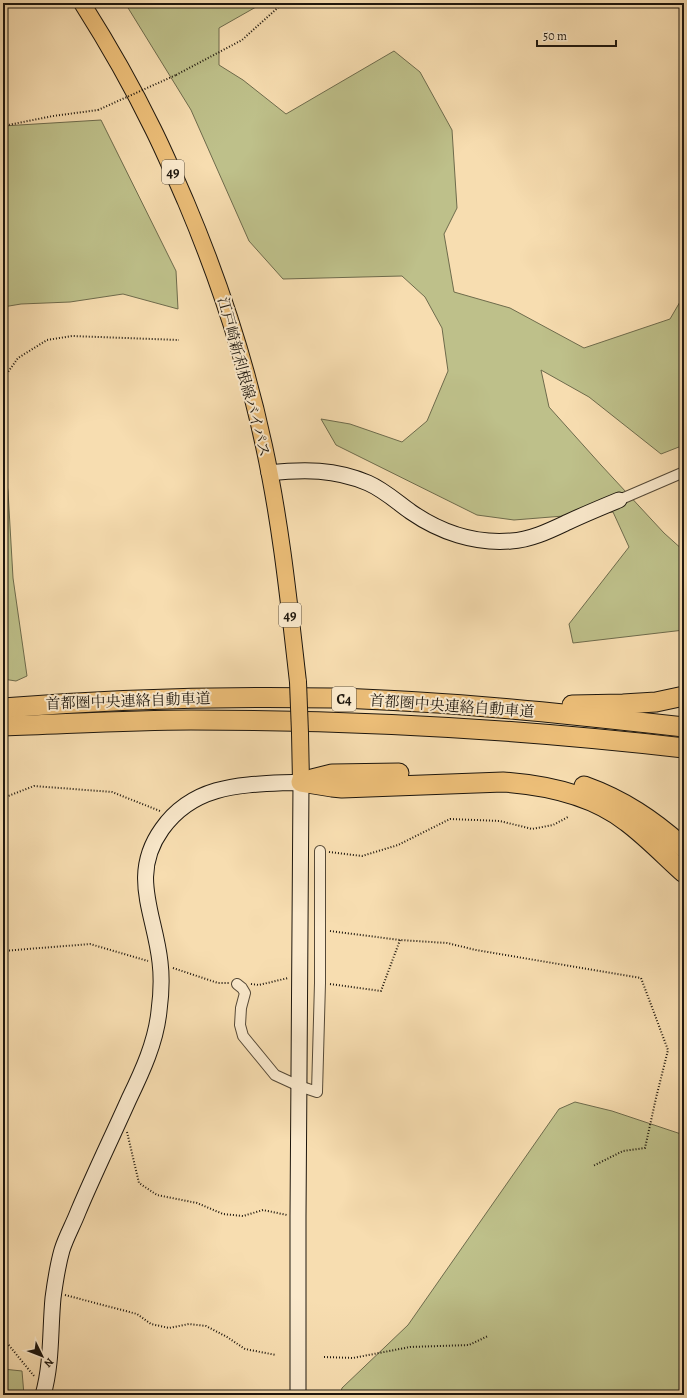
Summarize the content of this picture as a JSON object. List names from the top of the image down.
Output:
{
  "streets": {
    "highway": ["C4", "首都圏中央連絡自動車道"],
    "main road": ["49", "江戸崎新利根線バイパス"]
  },
  "scale_bar": "50 m",
  "north": "bottom right"
}
